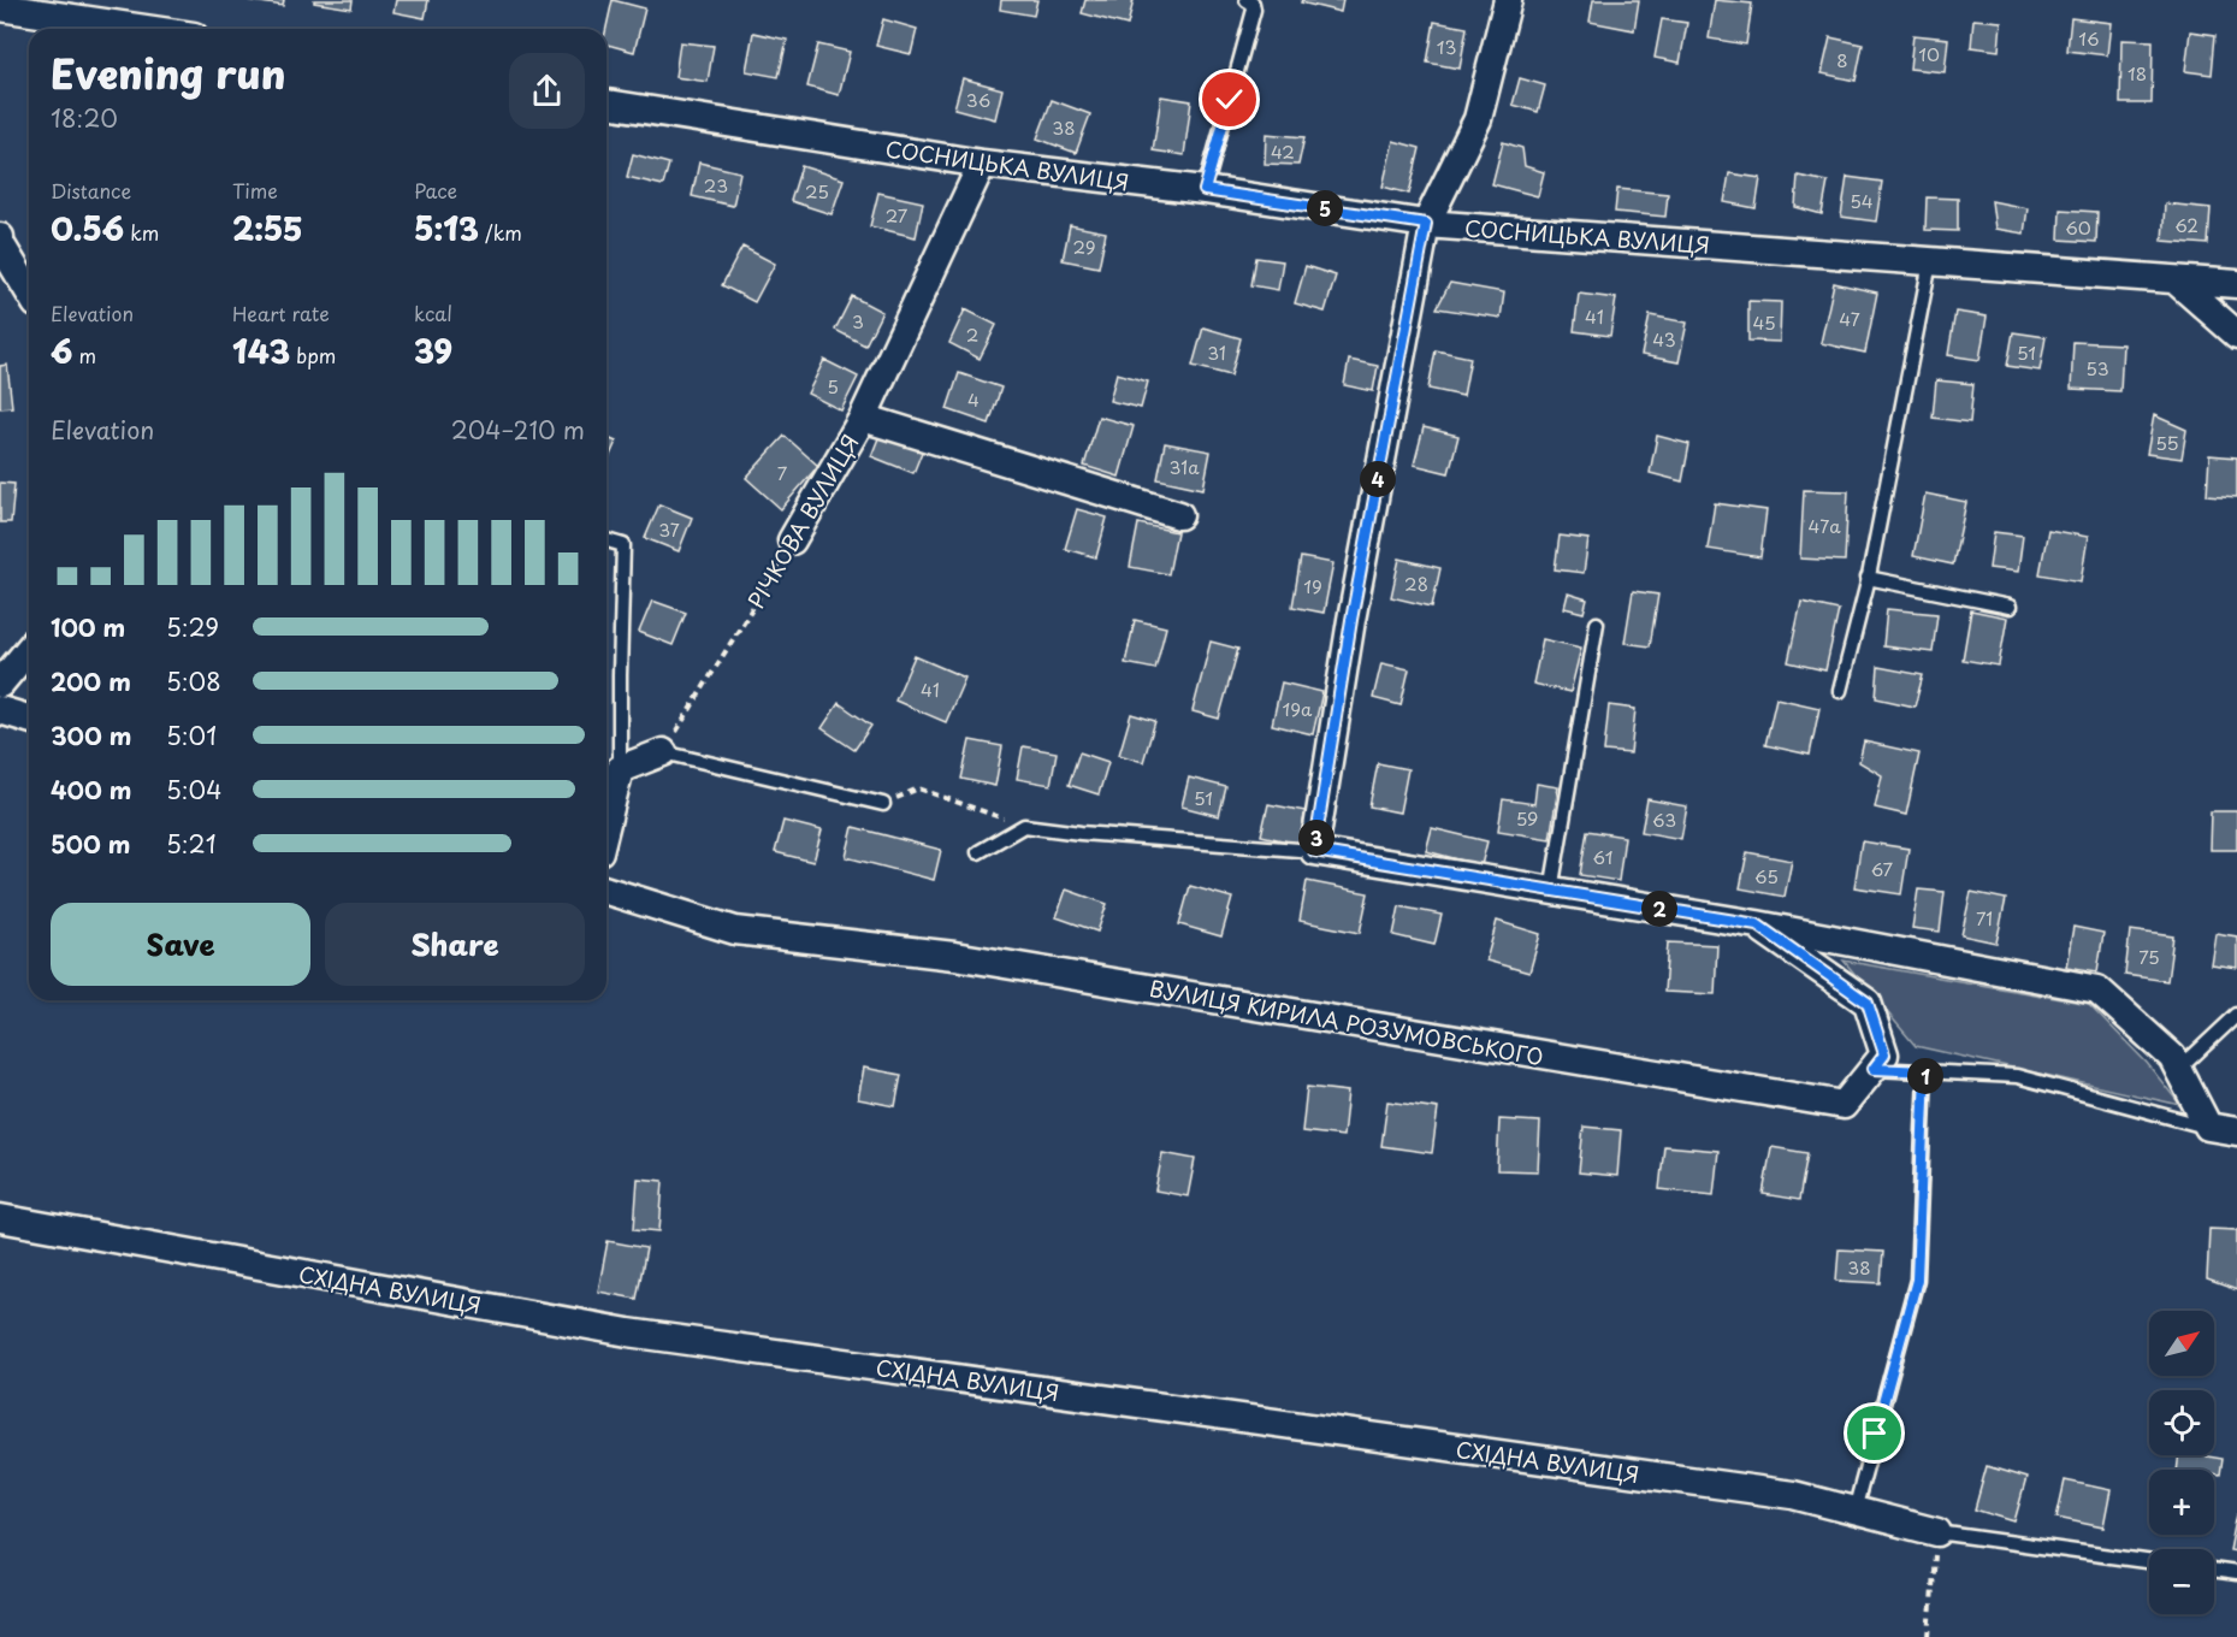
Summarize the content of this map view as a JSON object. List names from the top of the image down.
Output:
{
  "streets": {
    "street": [
      "СОСНИЦЬКА ВУЛИЦЯ",
      "РІЧКОВА ВУЛИЦЯ",
      "ВУЛИЦЯ КИРИЛА РОЗУМОВСЬКОГО",
      "СХІДНА ВУЛИЦЯ"
    ]
  },
  "crossings": [
    ["СОСНИЦЬКА ВУЛИЦЯ", "РІЧКОВА ВУЛИЦЯ"]
  ],
  "house_numbers": [
    "16",
    "13",
    "10",
    "8",
    "18",
    "36",
    "38",
    "42",
    "23",
    "25",
    "54",
    "27",
    "62",
    "60",
    "29",
    "41",
    "47",
    "3",
    "45",
    "2",
    "43",
    "31",
    "51",
    "53",
    "5",
    "4",
    "55",
    "31а",
    "7",
    "47а",
    "37",
    "28",
    "19",
    "41",
    "19а",
    "51",
    "59",
    "63",
    "61",
    "67",
    "65",
    "71",
    "75",
    "38"
  ],
  "north": "top right",
  "page": {
    "heading": ["Evening run", "18:20"],
    "stats": [
      ["Distance", "0.56 km"],
      ["Time", "2:55"],
      ["Pace", "5:13 /km"],
      ["Elevation", "6 m"],
      ["Heart rate", "143 bpm"],
      ["kcal", "39"]
    ],
    "pins": [
      "5",
      "4",
      "3",
      "2",
      "1"
    ],
    "chart": ["Elevation", "204–210 m"],
    "list": [
      {
        "name": "100 m",
        "note": "5:29"
      },
      {
        "name": "200 m",
        "note": "5:08"
      },
      {
        "name": "300 m",
        "note": "5:01"
      },
      {
        "name": "400 m",
        "note": "5:04"
      },
      {
        "name": "500 m",
        "note": "5:21"
      }
    ],
    "buttons": ["Save", "Share"],
    "map_buttons": ["+", "−"]
  }
}
